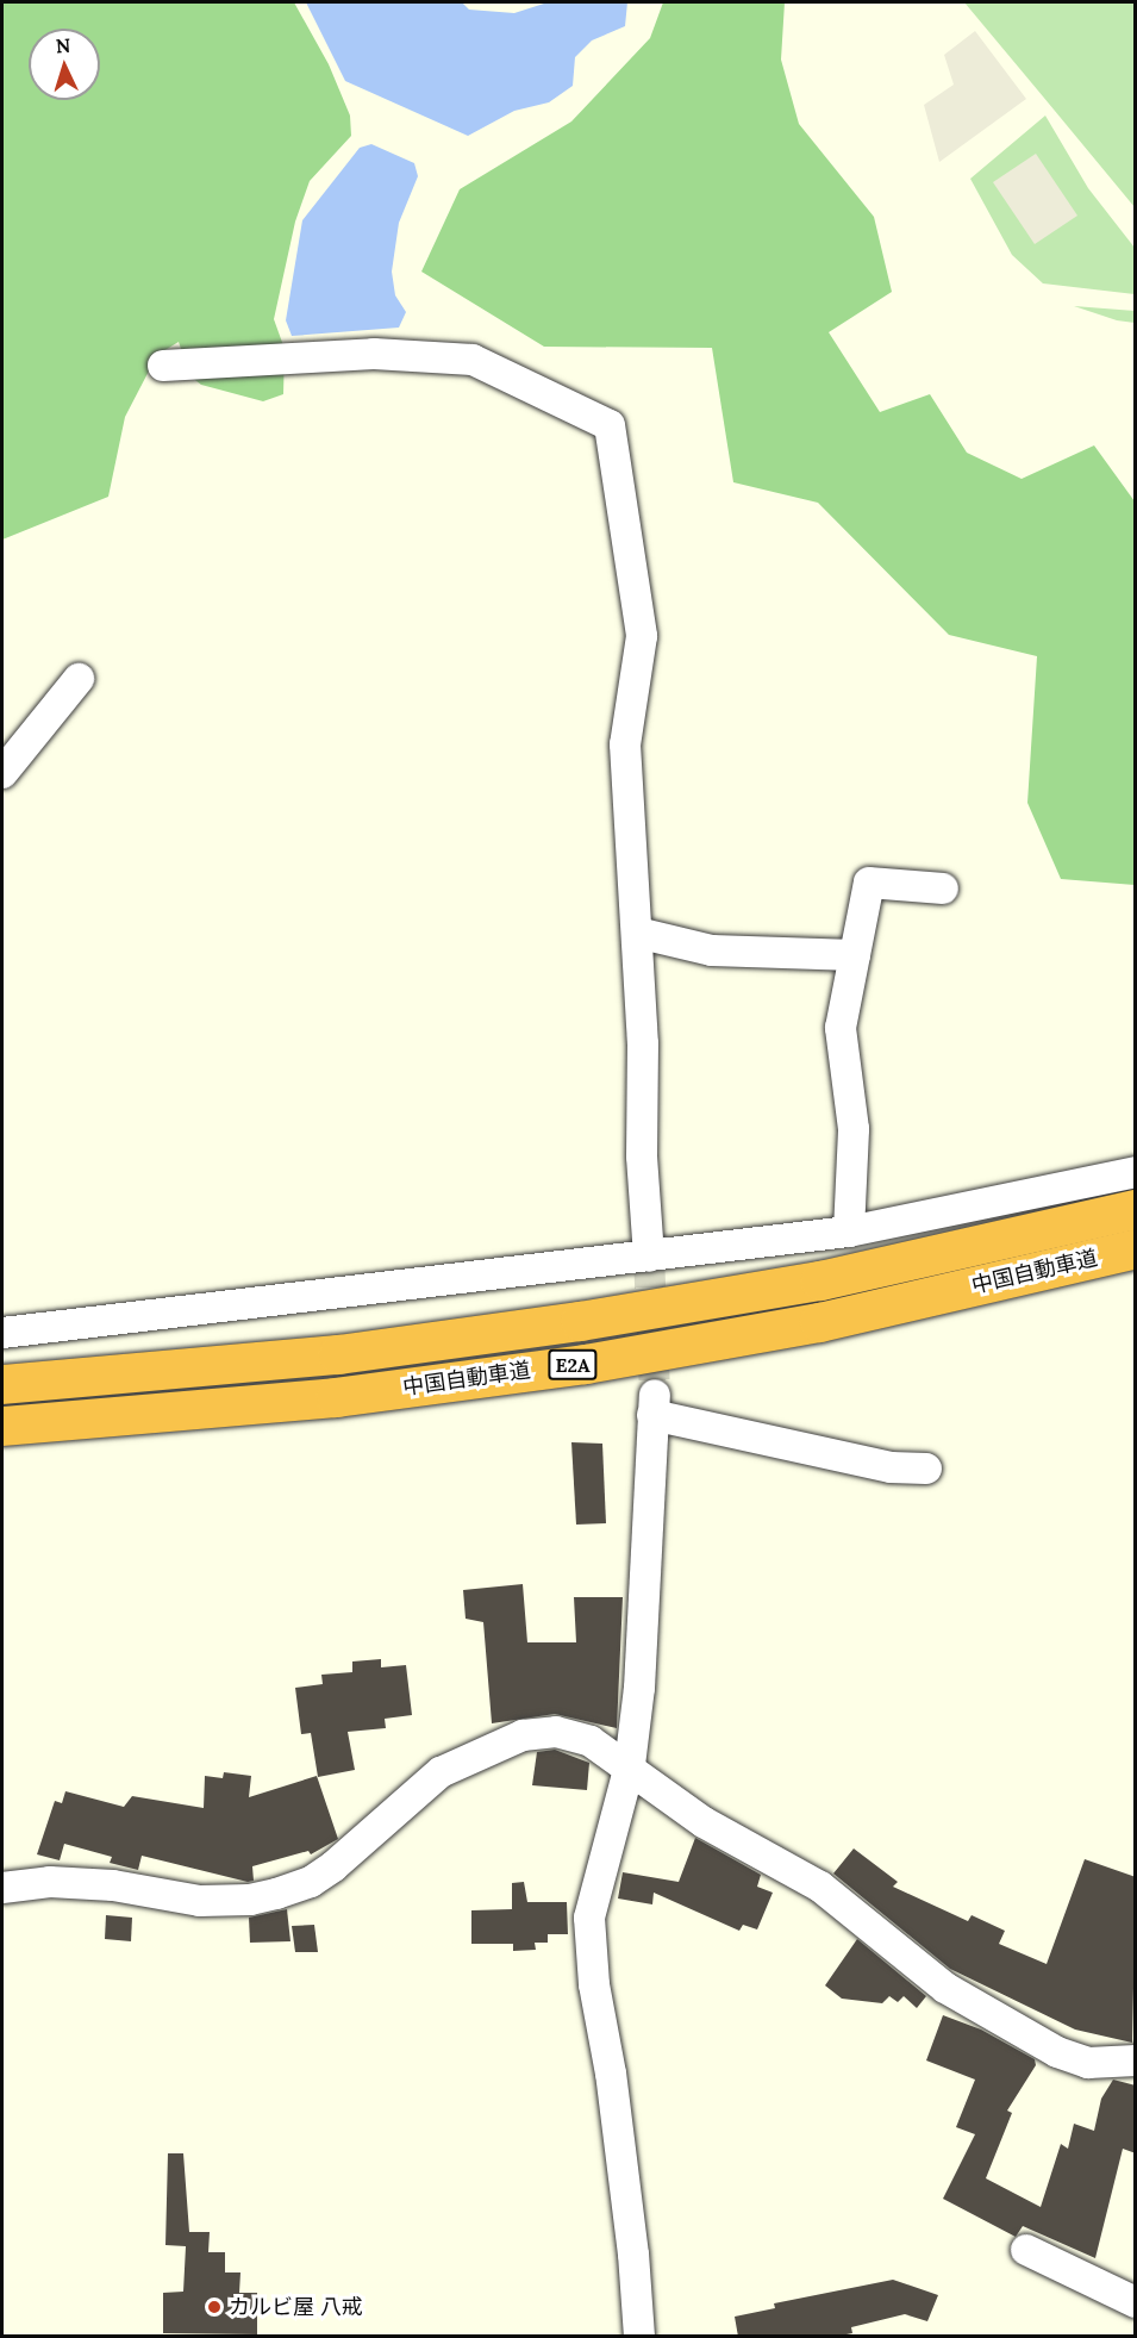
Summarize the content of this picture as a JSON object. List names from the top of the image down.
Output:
{
  "streets": {
    "highway": ["中国自動車道", "E2A"]
  },
  "places": ["カルビ屋 八戒"],
  "north": "top"
}
